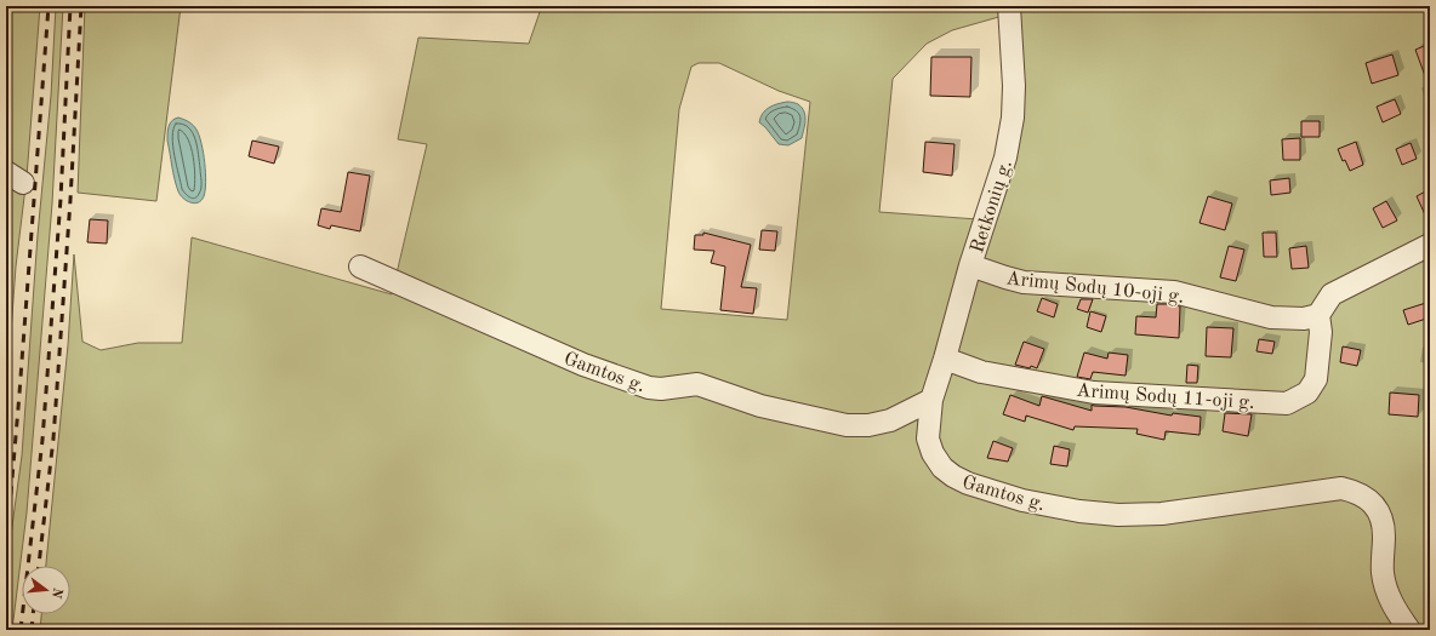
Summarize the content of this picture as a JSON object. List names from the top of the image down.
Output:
{
  "streets": {
    "street": [
      "Retkonių g.",
      "Arimų Sodų 10-oji g.",
      "Gamtos g.",
      "Arimų Sodų 11-oji g."
    ]
  },
  "crossings": [
    ["Retkonių g.", "Arimų Sodų 10-oji g."],
    ["Retkonių g.", "Gamtos g."],
    ["Retkonių g.", "Arimų Sodų 11-oji g."],
    ["Arimų Sodų 10-oji g.", "Arimų Sodų 11-oji g."]
  ],
  "north": "right"
}
